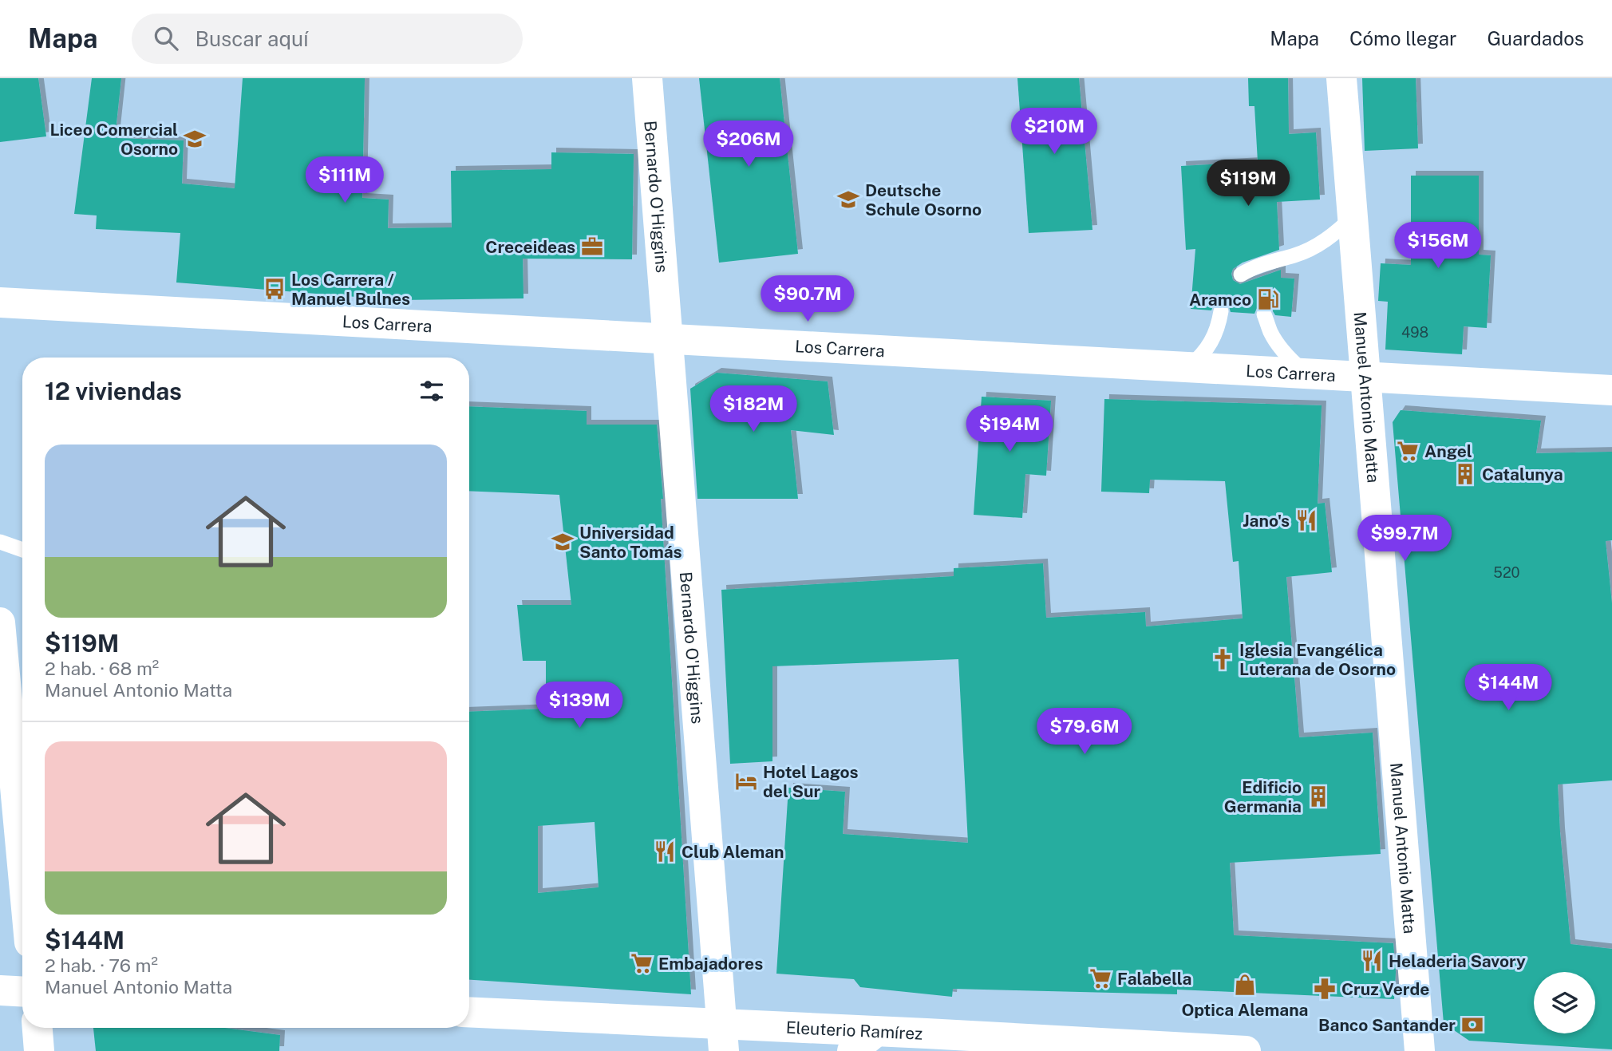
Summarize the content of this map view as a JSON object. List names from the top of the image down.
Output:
{
  "streets": {
    "main road": [
      "Bernardo O'Higgins",
      "Los Carrera",
      "Manuel Antonio Matta",
      "Eleuterio Ramírez"
    ]
  },
  "crossings": [
    ["Bernardo O'Higgins", "Los Carrera"],
    ["Bernardo O'Higgins", "Eleuterio Ramírez"],
    ["Los Carrera", "Manuel Antonio Matta"]
  ],
  "places": {
    "school or university": ["Liceo Comercial Osorno", "Deutsche Schule Osorno", "Universidad Santo Tomás"],
    "office": ["Creceideas"],
    "bus stop": ["Los Carrera / Manuel Bulnes"],
    "fuel station": ["Aramco"],
    "supermarket": ["Angel", "Embajadores", "Falabella"],
    "building": ["Catalunya", "Edificio Germania"],
    "restaurant": ["Jano's", "Club Aleman", "Heladeria Savory"],
    "church": ["Iglesia Evangélica Luterana de Osorno"],
    "hotel": ["Hotel Lagos del Sur"],
    "shop": ["Optica Alemana"],
    "pharmacy": ["Cruz Verde"],
    "bank": ["Banco Santander"]
  },
  "house_numbers": ["498", "520"],
  "page": {
    "header": "Mapa",
    "search": "Buscar aquí",
    "nav": ["Mapa", "Cómo llegar", "Guardados"],
    "price": [
      "$210M",
      "$206M",
      "$111M",
      "$119M",
      "$156M",
      "$90.7M",
      "$182M",
      "$194M",
      "$99.7M",
      "$144M",
      "$139M",
      "$79.6M"
    ],
    "heading": "12 viviendas",
    "list": [
      {
        "name": "$119M",
        "note": "2 hab. · 68 m² · Manuel Antonio Matta"
      },
      {
        "name": "$144M",
        "note": "2 hab. · 76 m² · Manuel Antonio Matta"
      }
    ]
  }
}
